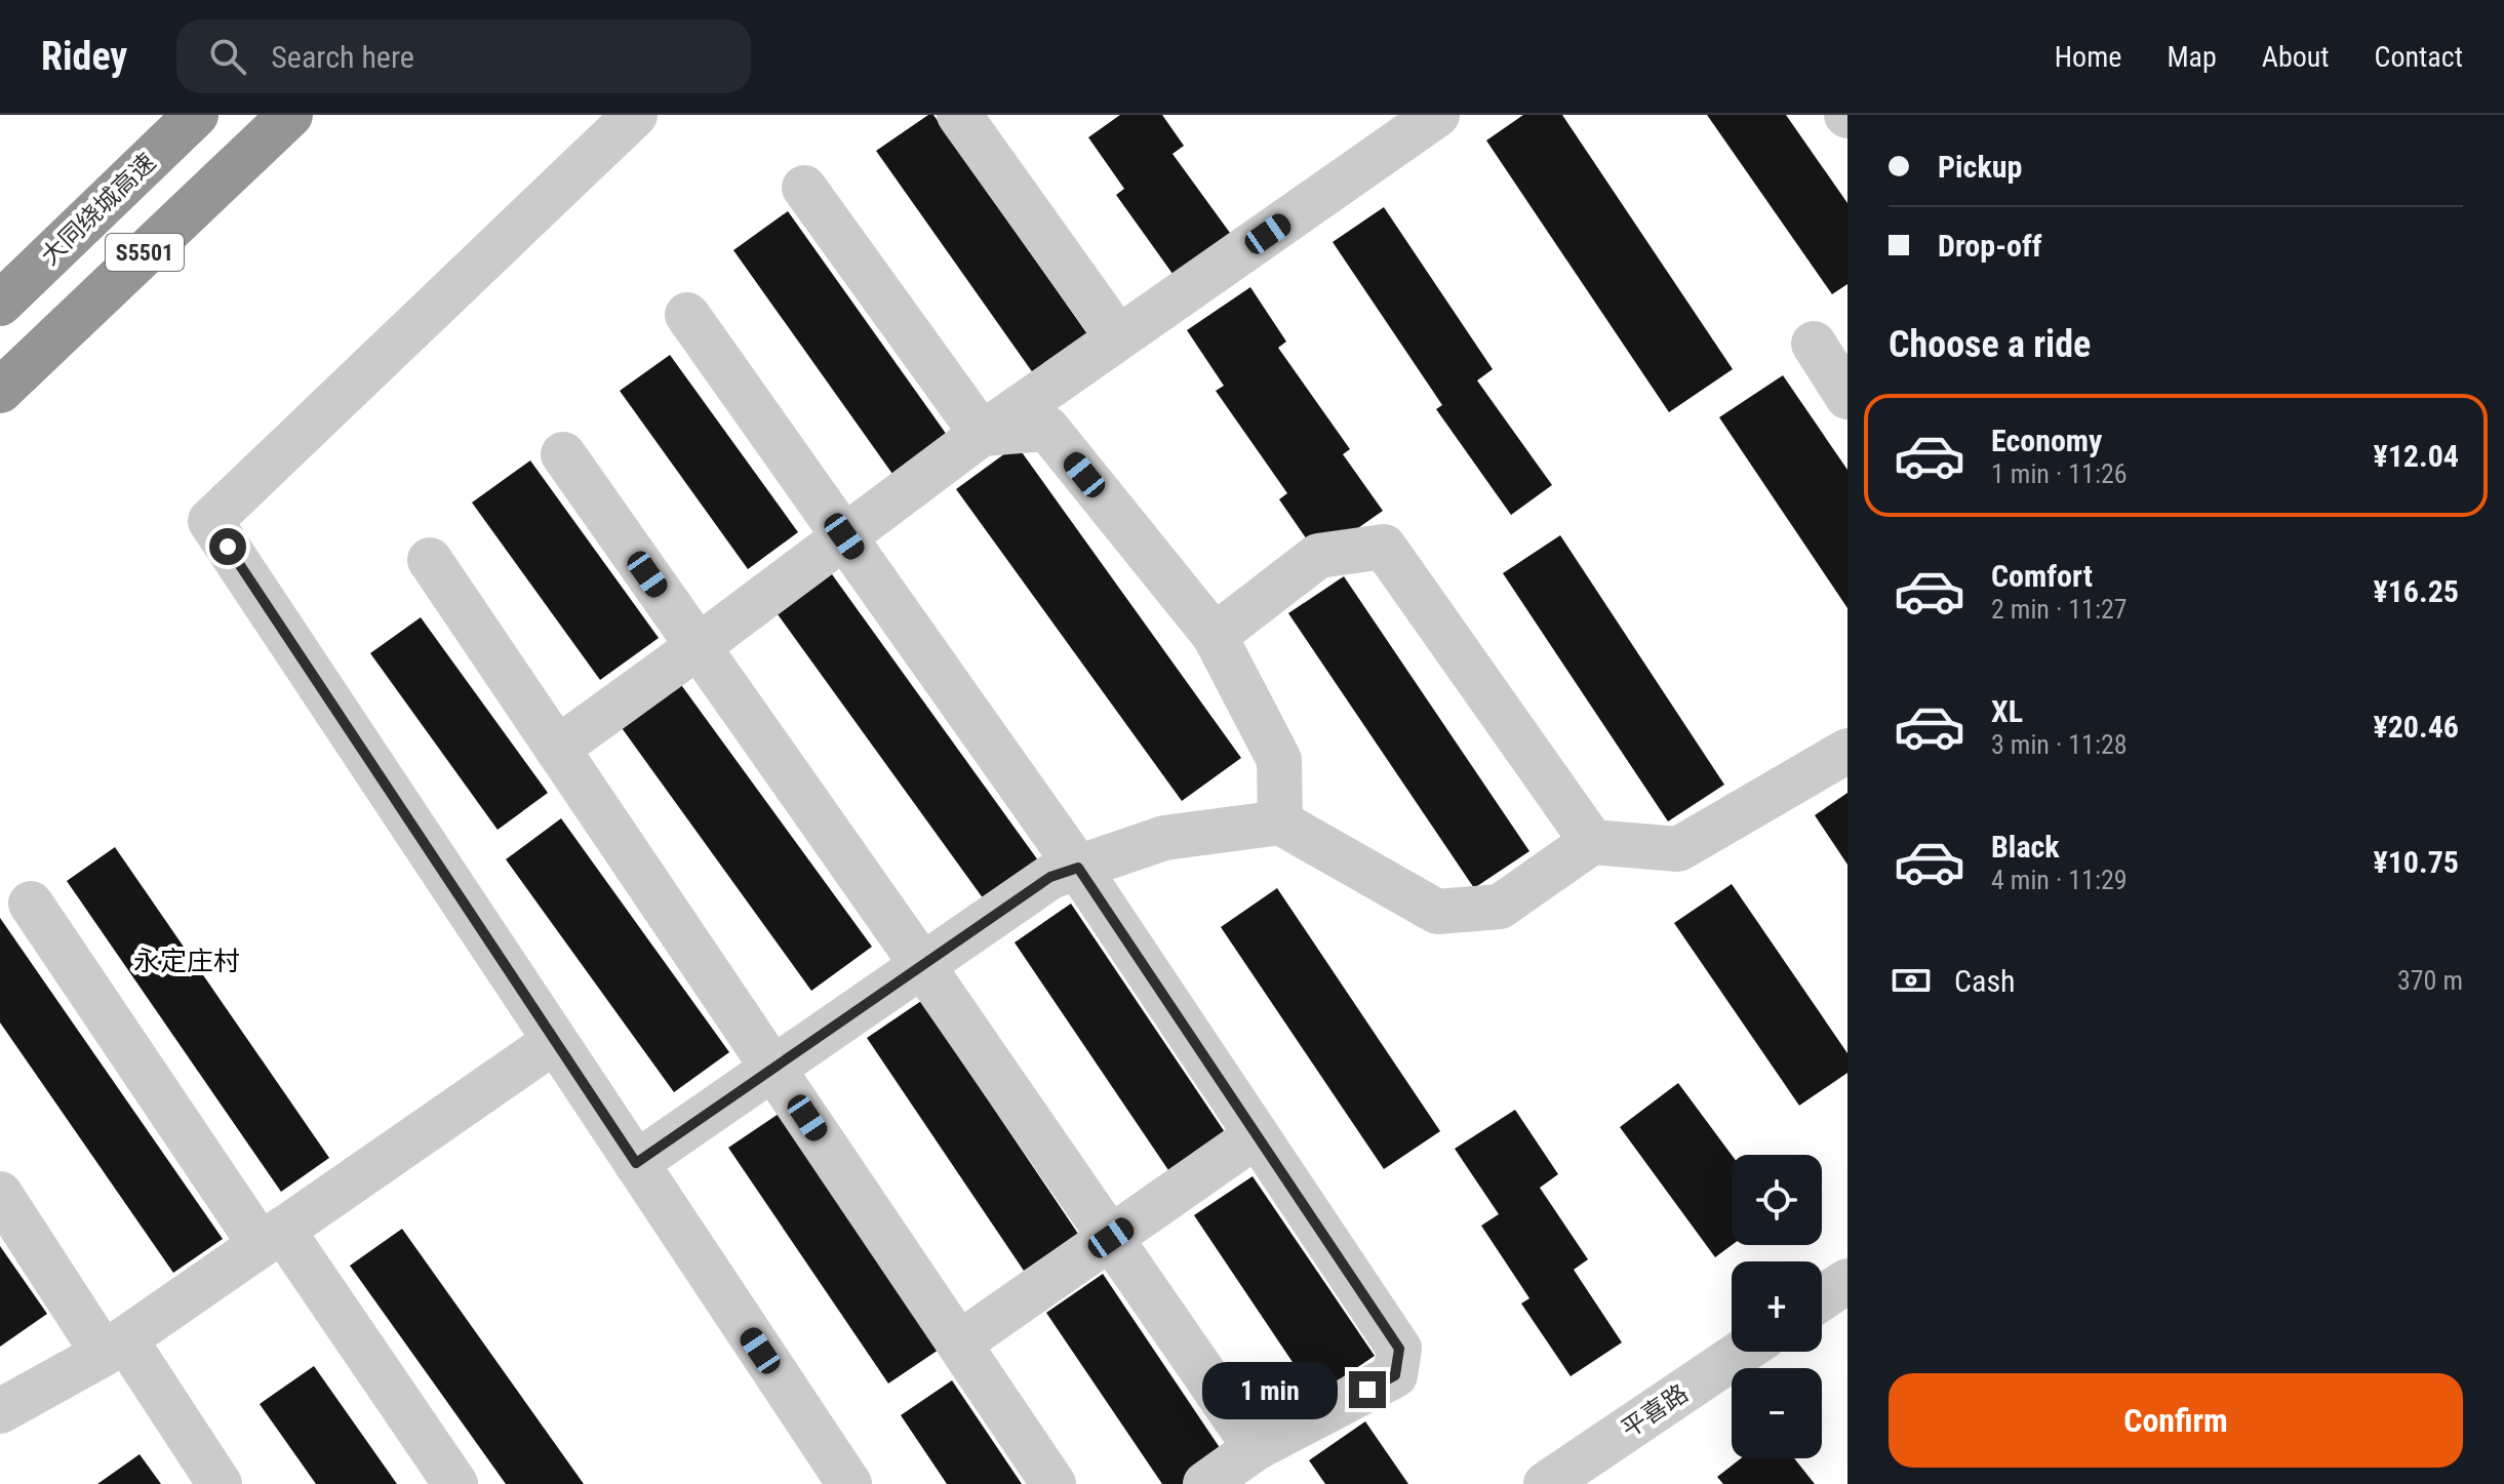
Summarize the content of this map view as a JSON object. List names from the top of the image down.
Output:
{
  "streets": {
    "highway": ["大同绕城高速", "S5501"],
    "street": ["平喜路"]
  },
  "districts": ["永定庄村"],
  "page": {
    "header": "Ridey",
    "search": "Search here",
    "nav": [
      "Home",
      "Map",
      "About",
      "Contact"
    ],
    "banner": ["Pickup", "Drop-off"],
    "heading": "Choose a ride",
    "list": [
      {
        "name": "Economy",
        "note": "1 min · 11:26",
        "value": "¥12.04"
      },
      {
        "name": "Comfort",
        "note": "2 min · 11:27",
        "value": "¥16.25"
      },
      {
        "name": "XL",
        "note": "3 min · 11:28",
        "value": "¥20.46"
      },
      {
        "name": "Black",
        "note": "4 min · 11:29",
        "value": "¥10.75"
      }
    ],
    "pay": ["Cash", "370 m"],
    "map_buttons": ["+", "−"],
    "buttons": "Confirm",
    "bubble": "1 min"
  }
}
